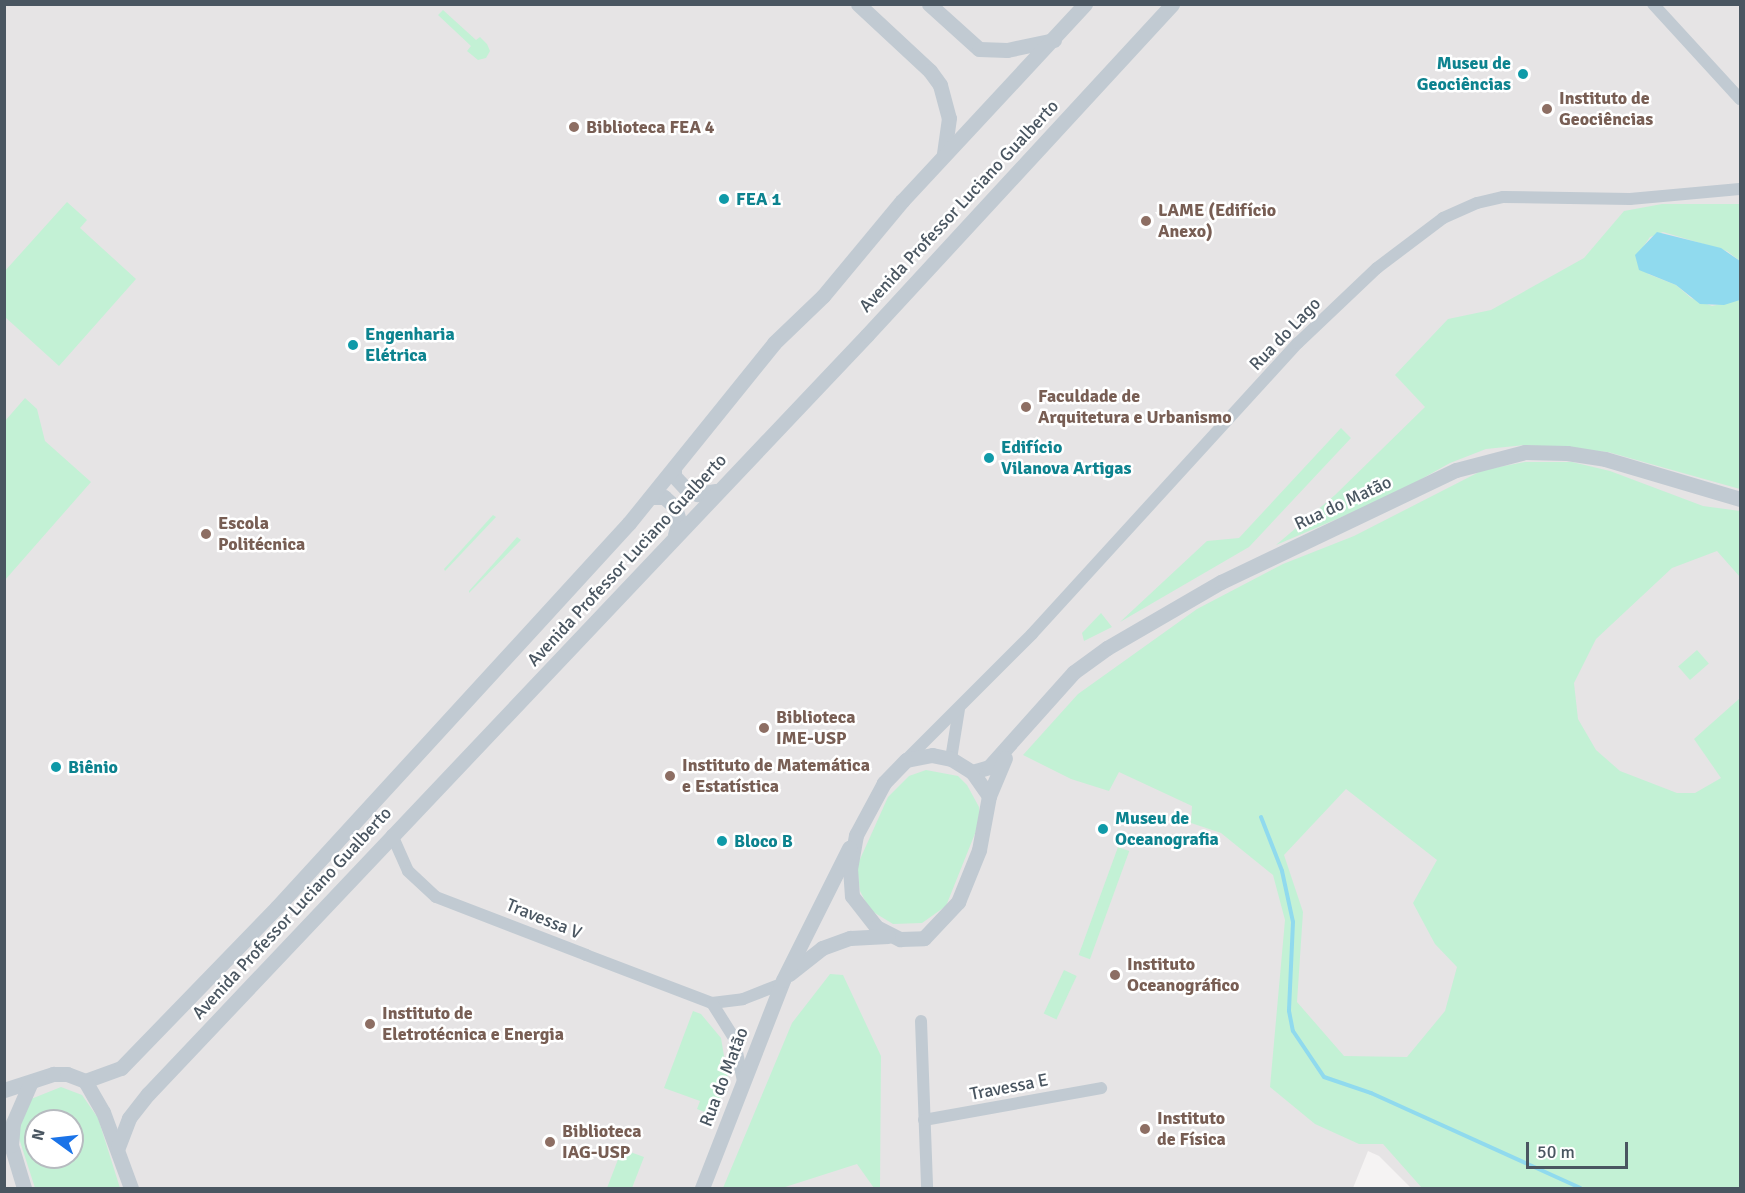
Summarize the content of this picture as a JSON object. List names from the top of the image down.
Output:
{
  "streets": {
    "street": [
      "Avenida Professor Luciano Gualberto",
      "Rua do Lago",
      "Rua do Matão",
      "Travessa V",
      "Travessa E"
    ]
  },
  "crossings": [
    ["Avenida Professor Luciano Gualberto", "Travessa V"],
    ["Rua do Lago", "Rua do Matão"],
    ["Rua do Matão", "Travessa V"]
  ],
  "places": [
    "Museu de Geociências",
    "Instituto de Geociências",
    "Biblioteca FEA 4",
    "FEA 1",
    "LAME (Edifício Anexo)",
    "Engenharia Elétrica",
    "Faculdade de Arquitetura e Urbanismo",
    "Edifício Vilanova Artigas",
    "Escola Politécnica",
    "Biblioteca IME-USP",
    "Biênio",
    "Instituto de Matemática e Estatística",
    "Museu de Oceanografia",
    "Bloco B",
    "Instituto Oceanográfico",
    "Instituto de Eletrotécnica e Energia",
    "Instituto de Física",
    "Biblioteca IAG-USP"
  ],
  "scale_bar": "50 m",
  "north": "left"
}
